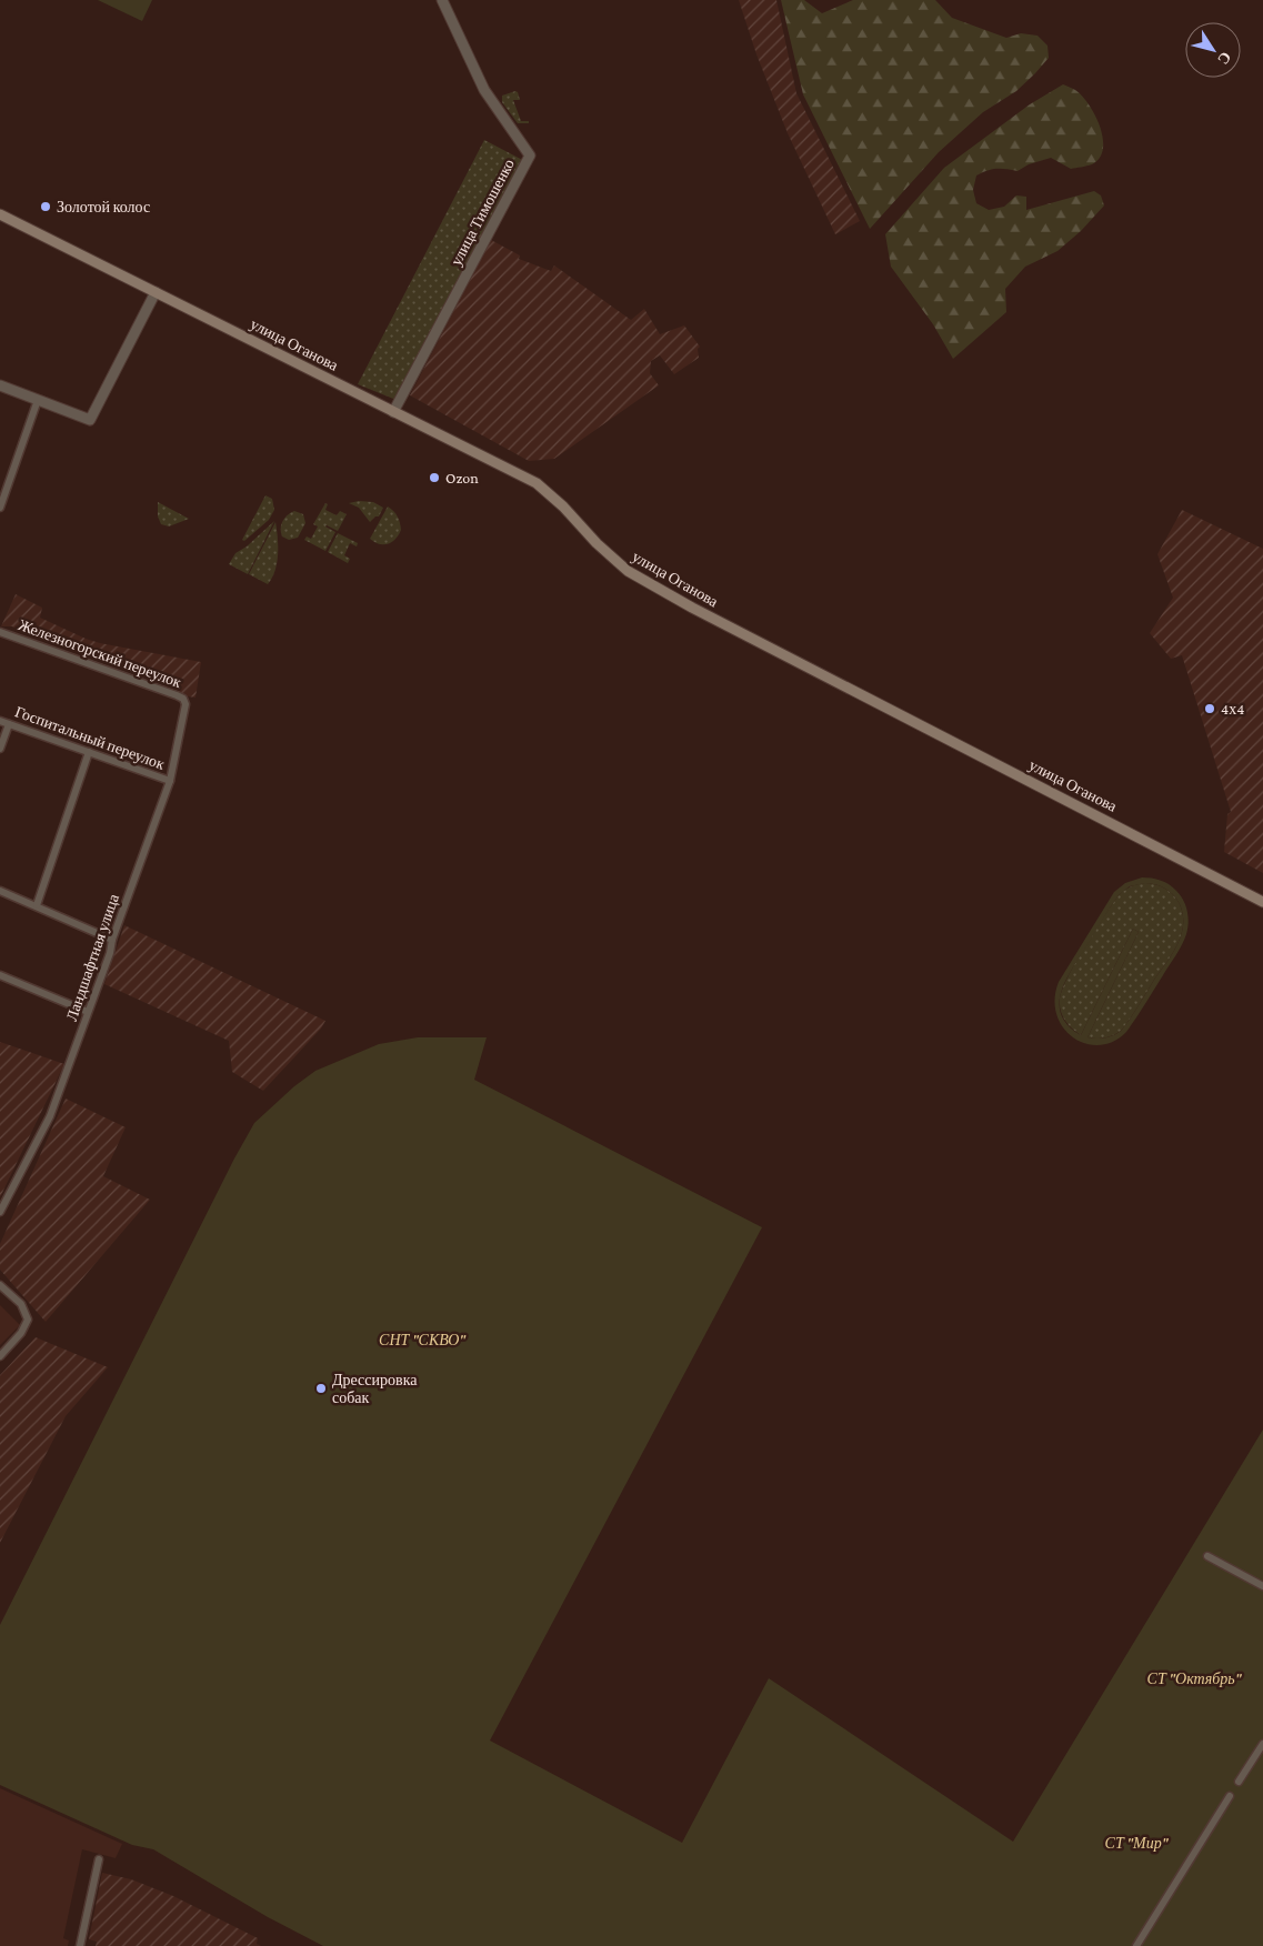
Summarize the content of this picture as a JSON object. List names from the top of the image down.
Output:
{
  "streets": {
    "main road": ["улица Оганова"],
    "street": [
      "улица Тимошенко",
      "Железногорский переулок",
      "Госпитальный переулок",
      "Ландшафтная улица"
    ]
  },
  "crossings": [
    ["улица Тимошенко", "улица Оганова"],
    ["Железногорский переулок", "Ландшафтная улица"],
    ["Госпитальный переулок", "Ландшафтная улица"]
  ],
  "parks": ["СНТ \"СКВО\"", "СТ \"Октябрь\"", "СТ \"Мир\""],
  "places": [
    "Золотой колос",
    "Ozon",
    "4х4",
    "Дрессировка собак"
  ],
  "north": "bottom right"
}
